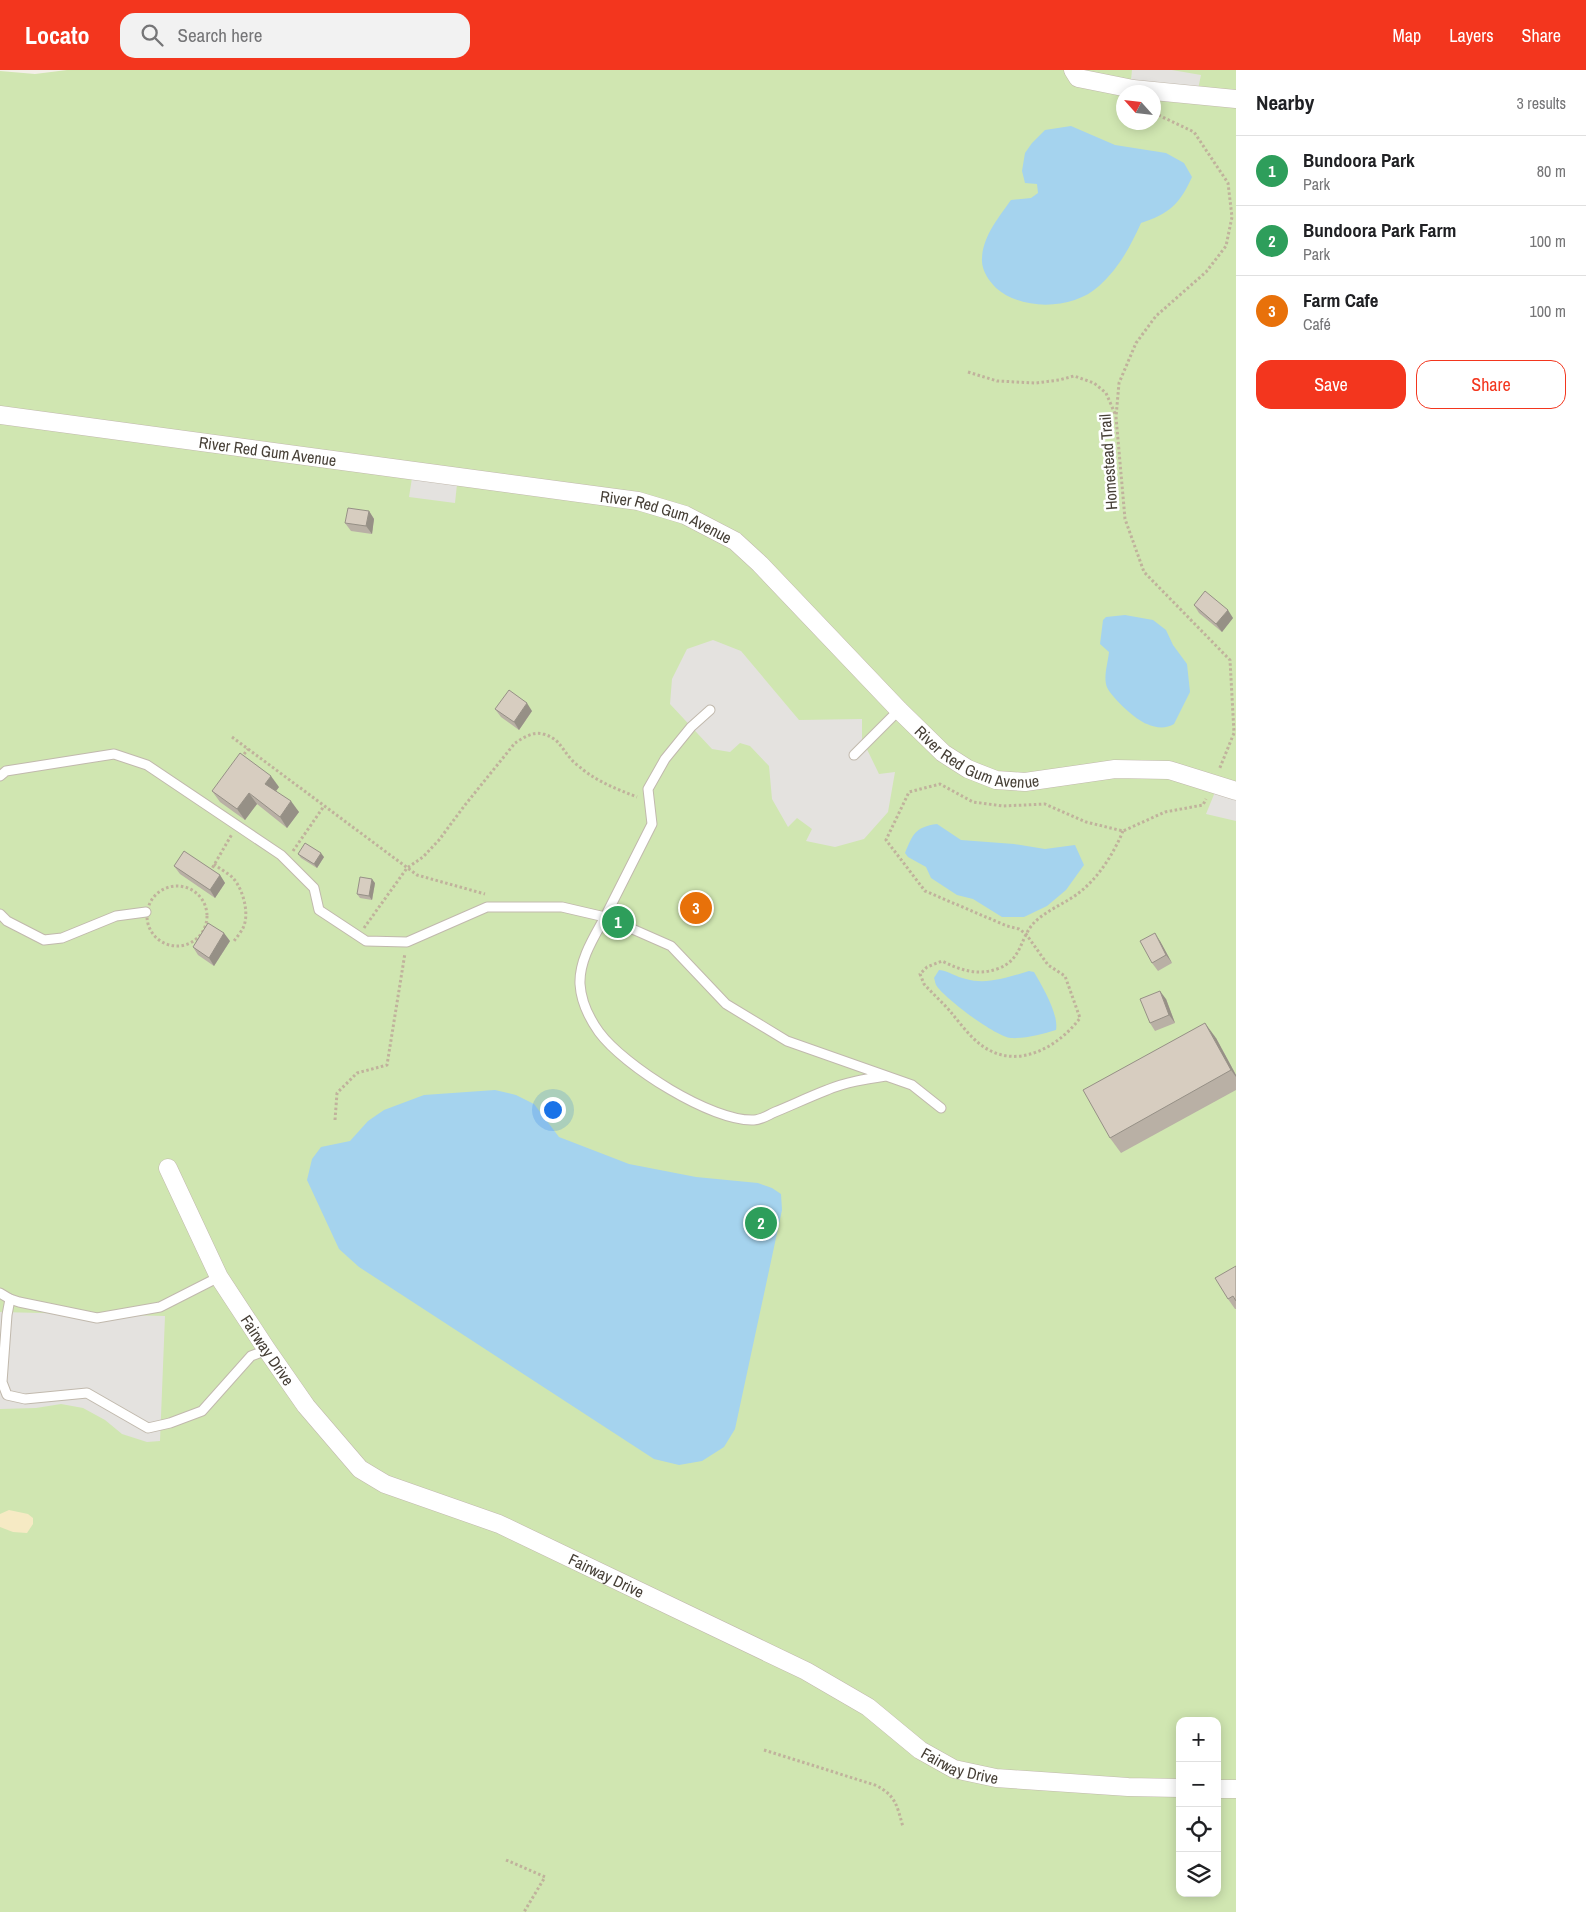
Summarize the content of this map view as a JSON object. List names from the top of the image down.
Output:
{
  "streets": {
    "street": ["River Red Gum Avenue", "Fairway Drive"],
    "path": ["Homestead Trail"]
  },
  "crossings": [
    ["River Red Gum Avenue", "Homestead Trail"]
  ],
  "north": "top left",
  "page": {
    "header": "Locato",
    "search": "Search here",
    "nav": ["Map", "Layers", "Share"],
    "heading": ["Nearby", "3 results"],
    "list": [
      {
        "mark": "1",
        "name": "Bundoora Park",
        "note": "Park",
        "value": "80 m"
      },
      {
        "mark": "2",
        "name": "Bundoora Park Farm",
        "note": "Park",
        "value": "100 m"
      },
      {
        "mark": "3",
        "name": "Farm Cafe",
        "note": "Café",
        "value": "100 m"
      }
    ],
    "buttons": ["Save", "Share"],
    "pins": ["3", "1", "2"],
    "map_buttons": ["+", "−"]
  }
}
